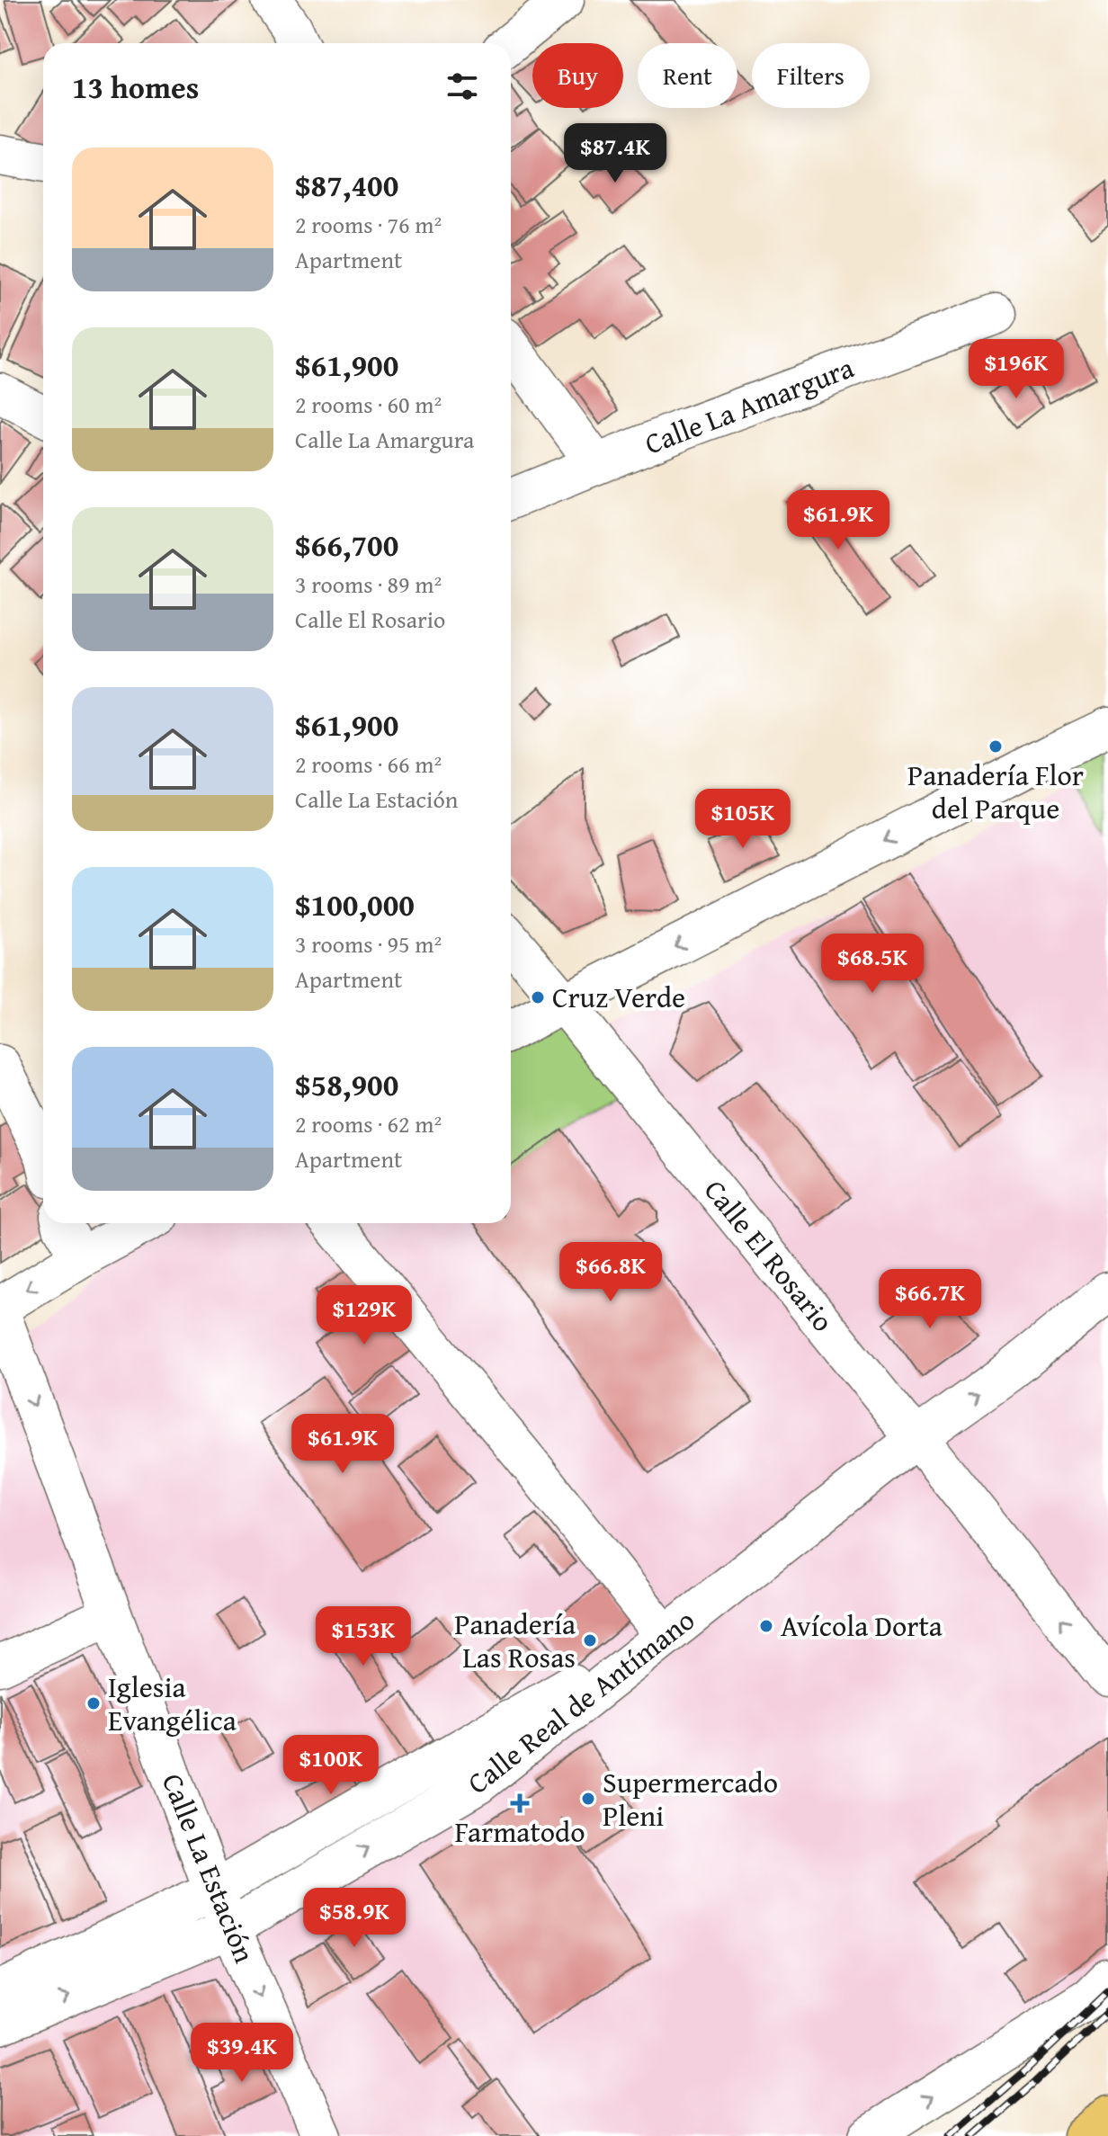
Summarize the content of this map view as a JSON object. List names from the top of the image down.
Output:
{
  "streets": {
    "street": [
      "Calle La Amargura",
      "Calle El Rosario",
      "Calle Real de Antímano",
      "Calle La Estación"
    ]
  },
  "crossings": [
    ["Calle El Rosario", "Calle Real de Antímano"],
    ["Calle Real de Antímano", "Calle La Estación"]
  ],
  "one_way": ["Calle El Rosario", "Calle La Estación"],
  "places": {
    "other": [
      "Panadería Flor del Parque",
      "Cruz Verde",
      "Avícola Dorta",
      "Panadería Las Rosas",
      "Iglesia Evangélica",
      "Supermercado Pleni"
    ],
    "health": ["Farmatodo"]
  },
  "page": {
    "chip": ["Buy", "Rent", "Filters"],
    "heading": "13 homes",
    "price": [
      "$87.4K",
      "$196K",
      "$61.9K",
      "$105K",
      "$68.5K",
      "$66.8K",
      "$66.7K",
      "$129K",
      "$61.9K",
      "$153K",
      "$100K",
      "$58.9K",
      "$39.4K"
    ],
    "list": [
      {
        "name": "$87,400",
        "note": "2 rooms · 76 m² · Apartment"
      },
      {
        "name": "$61,900",
        "note": "2 rooms · 60 m² · Calle La Amargura"
      },
      {
        "name": "$66,700",
        "note": "3 rooms · 89 m² · Calle El Rosario"
      },
      {
        "name": "$61,900",
        "note": "2 rooms · 66 m² · Calle La Estación"
      },
      {
        "name": "$100,000",
        "note": "3 rooms · 95 m² · Apartment"
      },
      {
        "name": "$58,900",
        "note": "2 rooms · 62 m² · Apartment"
      }
    ]
  }
}
